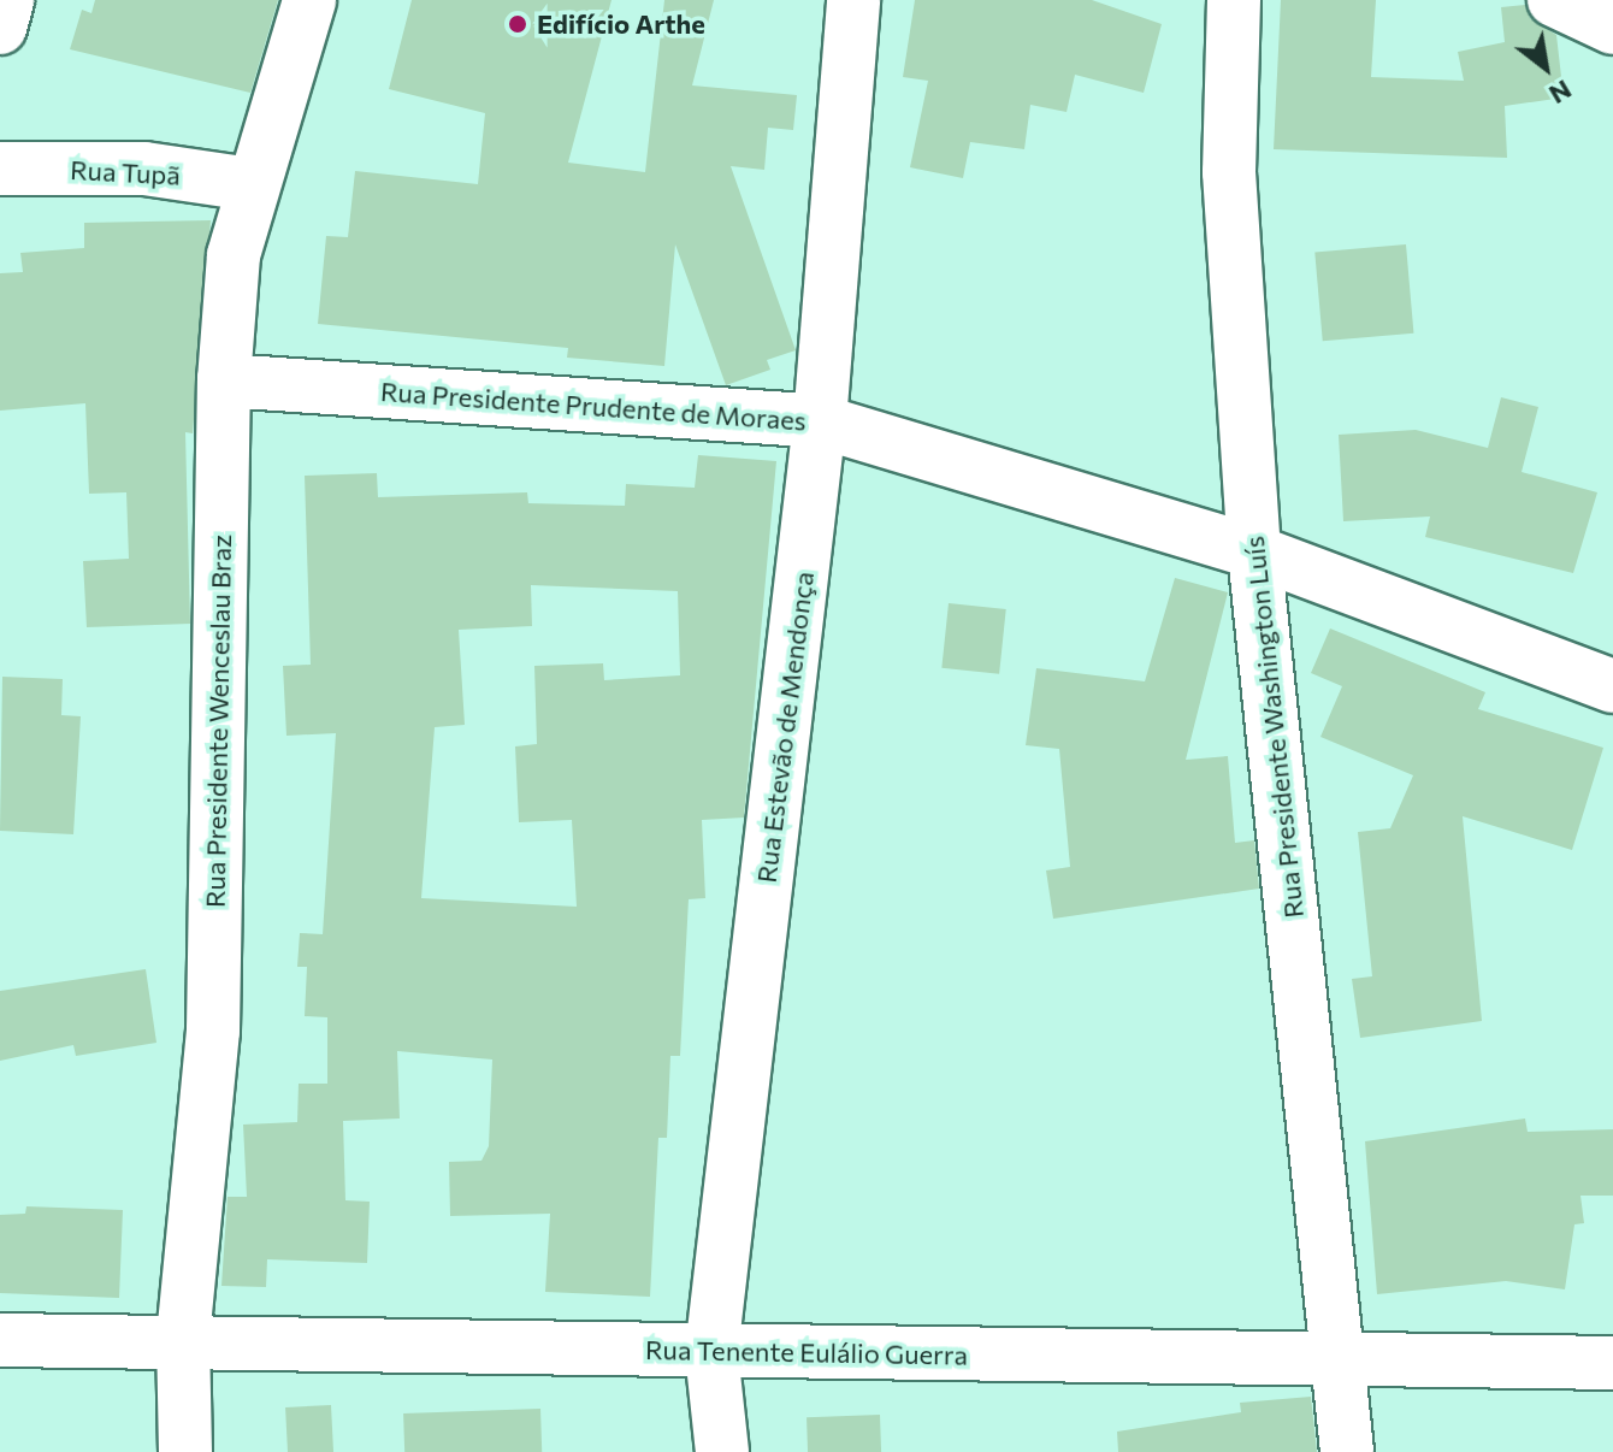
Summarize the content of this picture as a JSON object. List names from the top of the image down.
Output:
{
  "streets": {
    "street": [
      "Rua Tupã",
      "Rua Presidente Prudente de Moraes",
      "Rua Presidente Wenceslau Braz",
      "Rua Estevão de Mendonça",
      "Rua Presidente Washington Luís",
      "Rua Tenente Eulálio Guerra"
    ]
  },
  "crossings": [
    ["Rua Tupã", "Rua Presidente Wenceslau Braz"],
    ["Rua Presidente Prudente de Moraes", "Rua Presidente Wenceslau Braz"],
    ["Rua Presidente Prudente de Moraes", "Rua Estevão de Mendonça"],
    ["Rua Presidente Prudente de Moraes", "Rua Presidente Washington Luís"],
    ["Rua Presidente Wenceslau Braz", "Rua Tenente Eulálio Guerra"],
    ["Rua Estevão de Mendonça", "Rua Tenente Eulálio Guerra"],
    ["Rua Presidente Washington Luís", "Rua Tenente Eulálio Guerra"]
  ],
  "places": ["Edifício Arthe"],
  "north": "bottom right"
}
